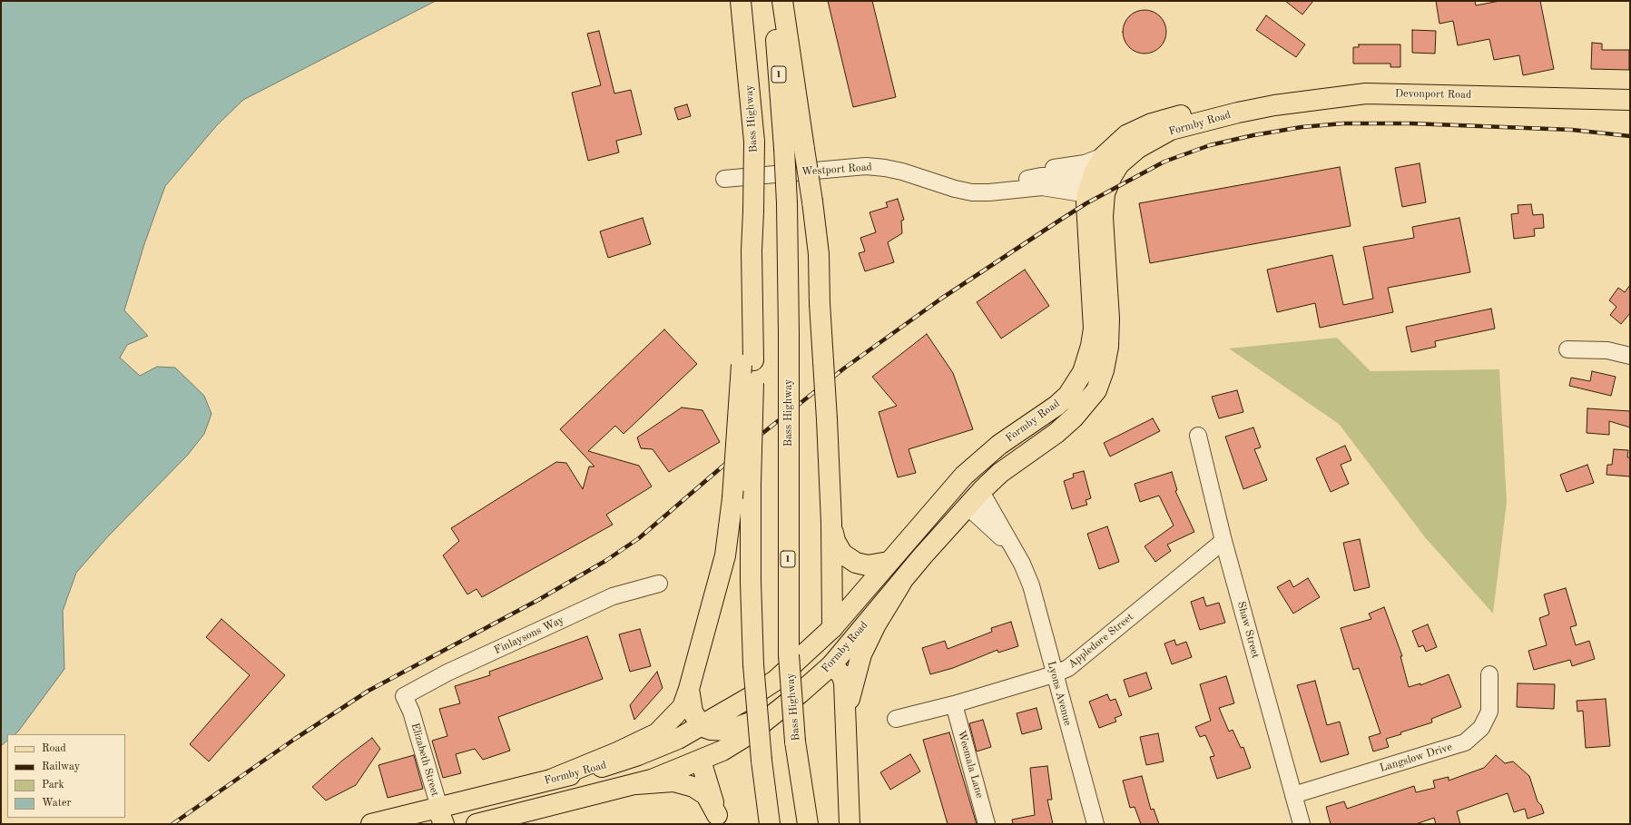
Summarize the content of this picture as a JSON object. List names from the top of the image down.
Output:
{
  "streets": {
    "main road": [
      "1",
      "Devonport Road",
      "Bass Highway",
      "Formby Road"
    ],
    "street": [
      "Westport Road",
      "Shaw Street",
      "Finlaysons Way",
      "Appledore Street",
      "Lyons Avenue",
      "Langslow Drive",
      "Elizabeth Street",
      "Weemala Lane"
    ]
  },
  "crossings": [
    ["Devonport Road", "Formby Road"],
    ["Formby Road", "Westport Road"],
    ["Formby Road", "Lyons Avenue"],
    ["Formby Road", "Elizabeth Street"],
    ["Shaw Street", "Appledore Street"],
    ["Shaw Street", "Langslow Drive"],
    ["Finlaysons Way", "Elizabeth Street"],
    ["Appledore Street", "Lyons Avenue"],
    ["Appledore Street", "Weemala Lane"]
  ],
  "legend": [
    "Road",
    "Railway",
    "Park",
    "Water"
  ]
}
